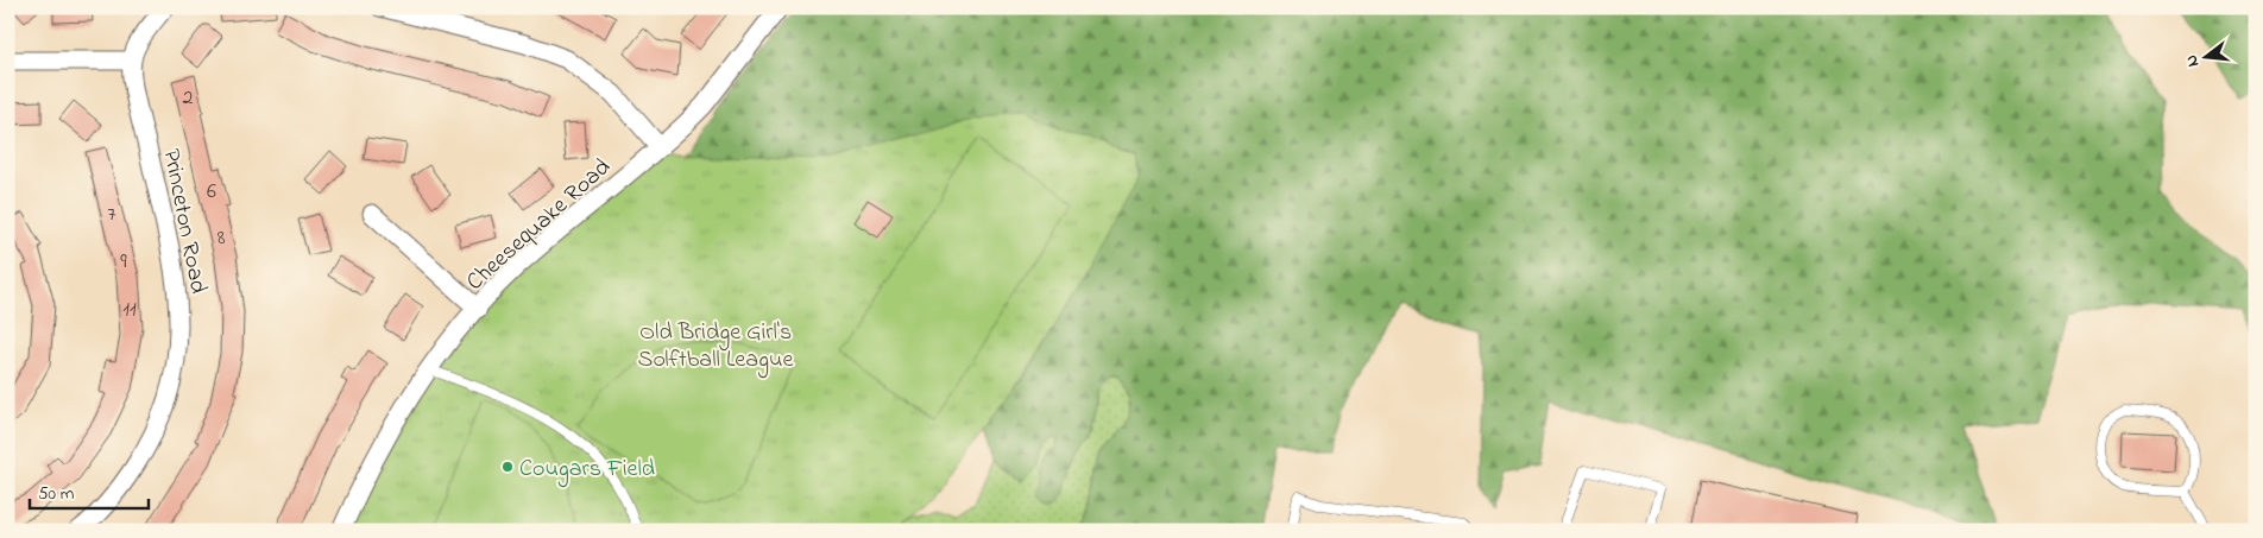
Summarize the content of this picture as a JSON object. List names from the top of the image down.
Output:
{
  "streets": {
    "street": ["Princeton Road", "Cheesequake Road"]
  },
  "parks": ["Old Bridge Girl's Solftball League"],
  "places": ["Cougars Field"],
  "house_numbers": [
    "2",
    "6",
    "7",
    "8",
    "9",
    "11"
  ],
  "scale_bar": "50 m",
  "north": "left"
}
